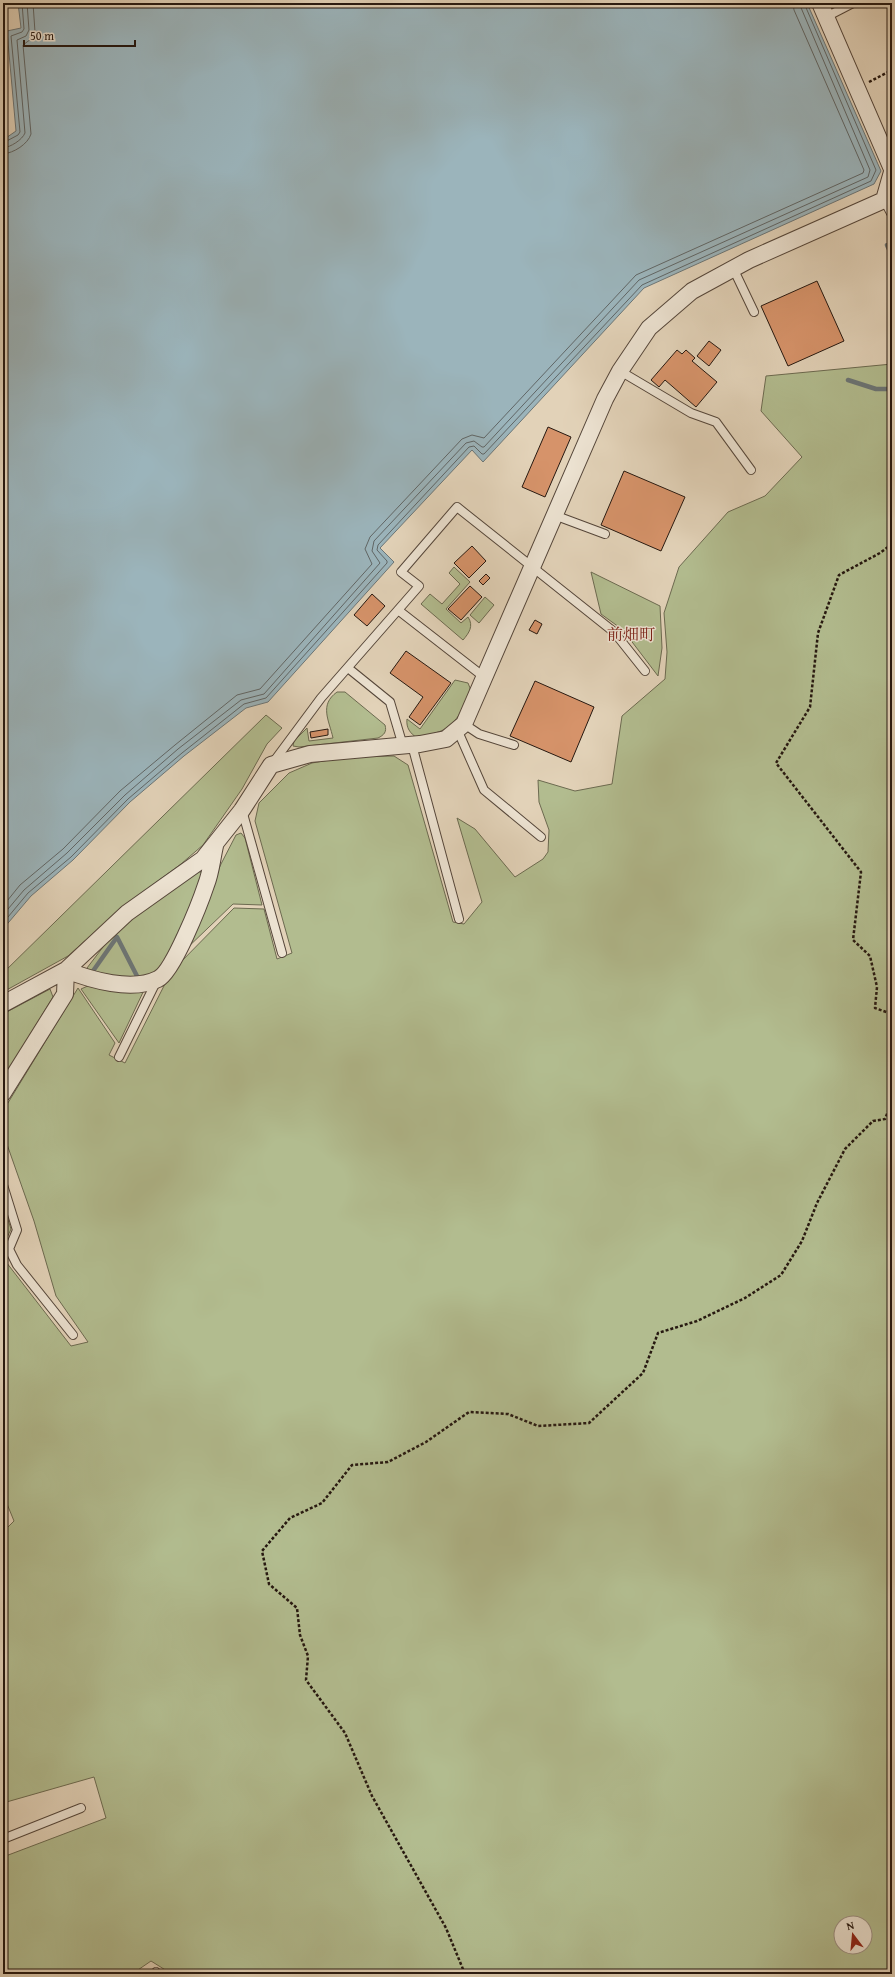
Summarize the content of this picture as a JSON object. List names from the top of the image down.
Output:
{
  "districts": ["前畑町"],
  "scale_bar": "50 m",
  "north": "top"
}
